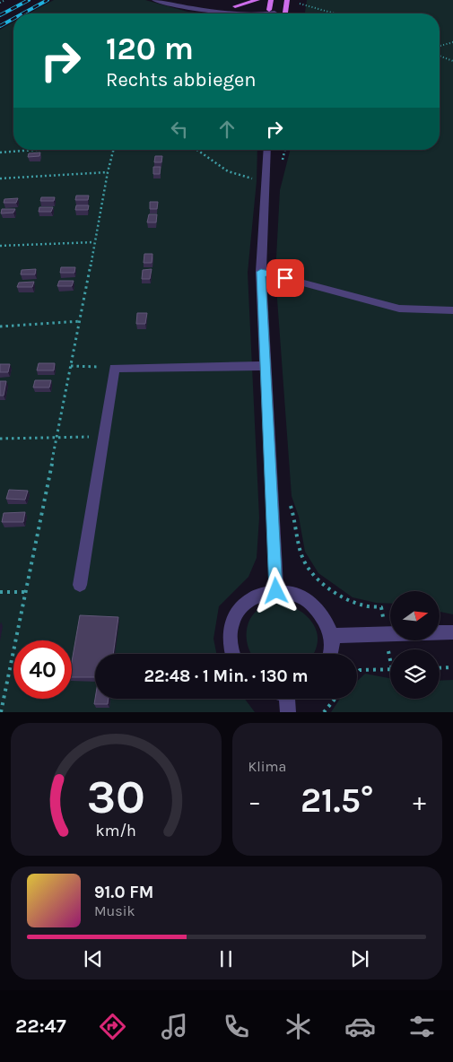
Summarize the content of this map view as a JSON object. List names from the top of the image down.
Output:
{
  "north": "right",
  "page": {
    "turn": ["120 m", "Rechts abbiegen"],
    "limit": "40",
    "trip": "22:48 · 1 Min. · 130 m",
    "tile": "Klima",
    "heat": ["−", "21.5°", "+"],
    "song": ["91.0 FM", "Musik"],
    "tabs": "22:47",
    "gauge": ["30", "km/h"]
  }
}
